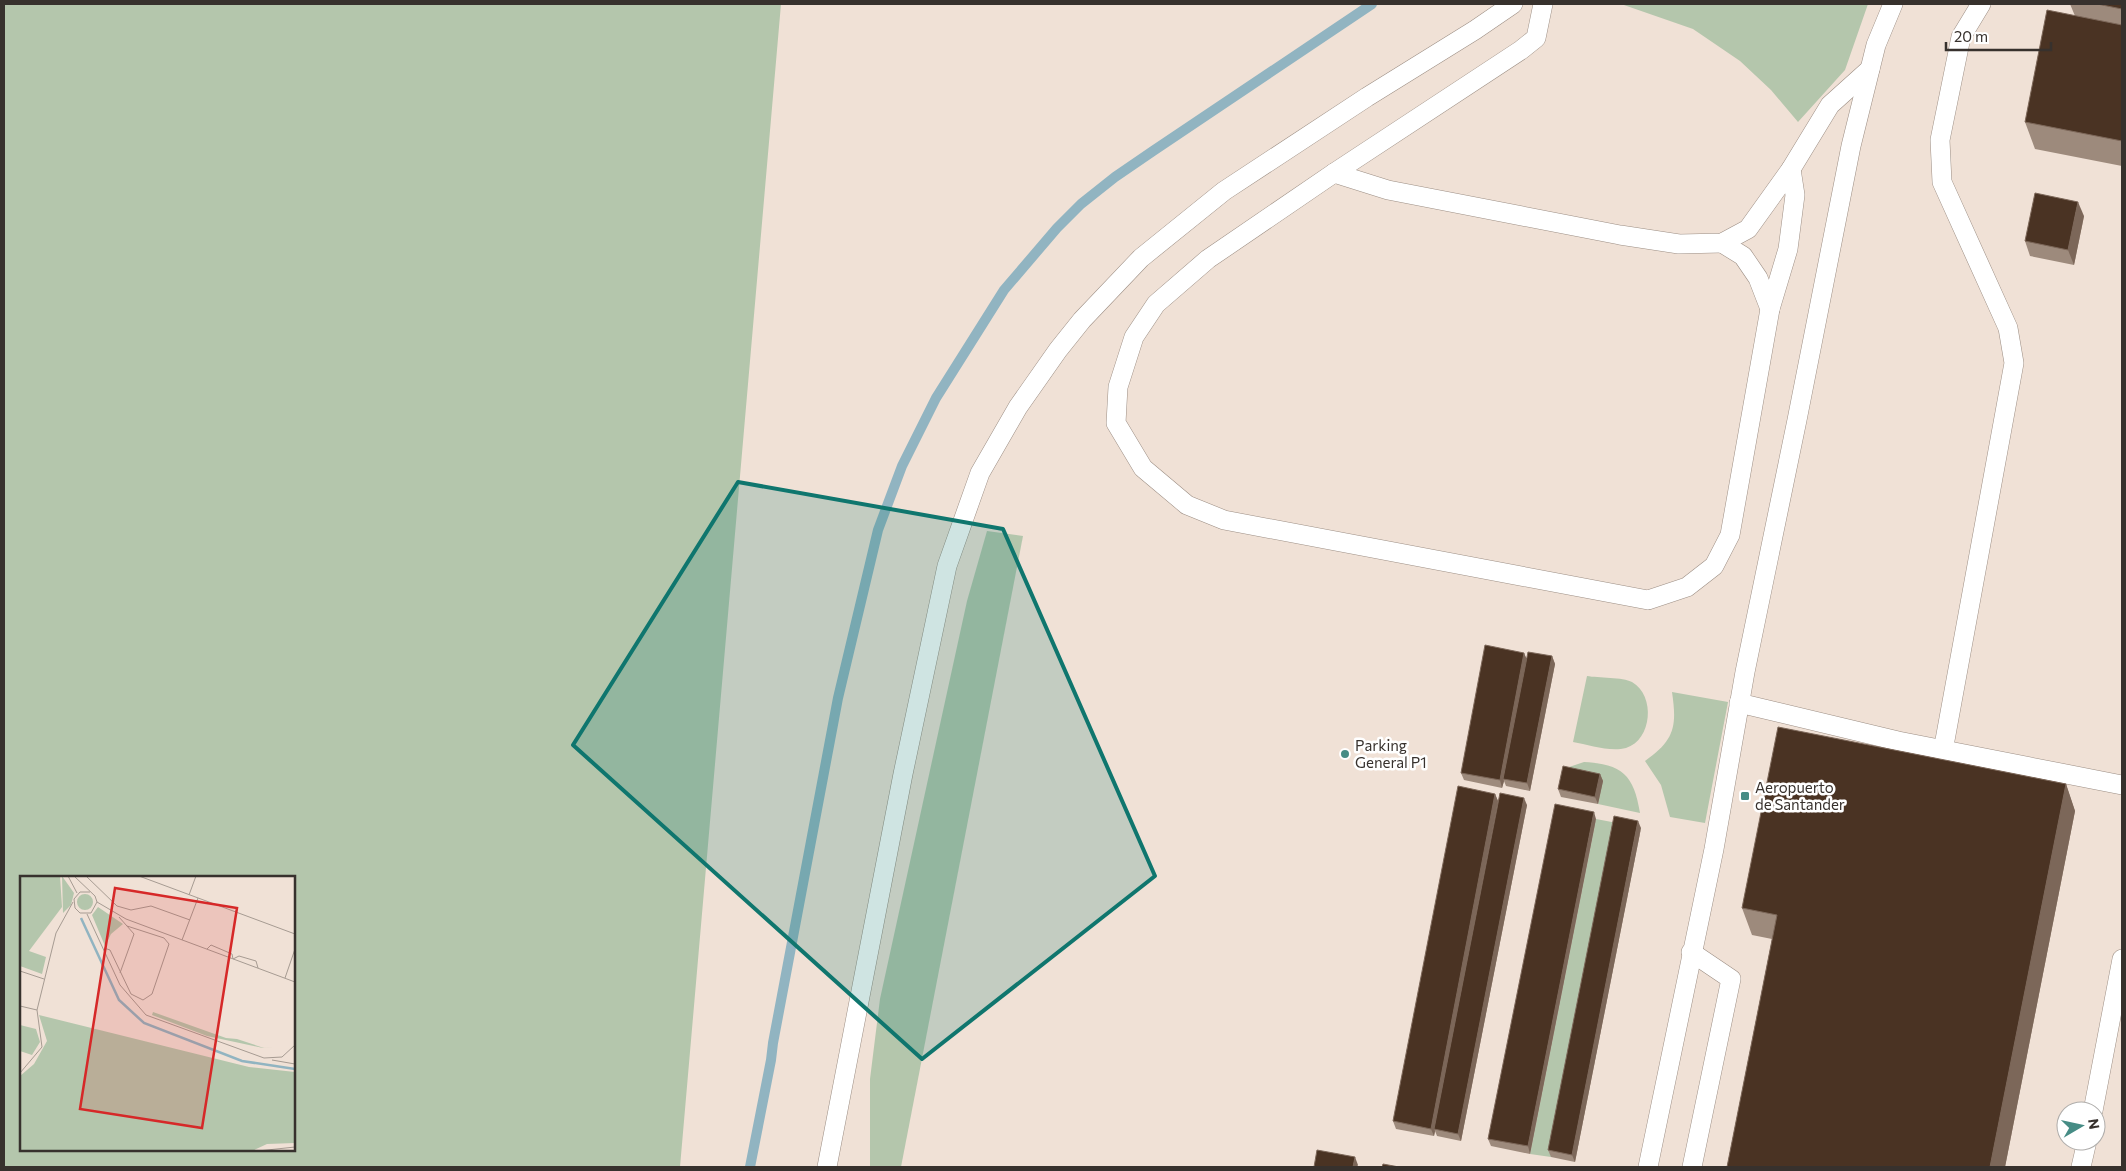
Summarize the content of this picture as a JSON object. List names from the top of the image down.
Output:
{
  "places": {
    "other": ["Parking General P1"],
    "transit": ["Aeropuerto de Santander"]
  },
  "scale_bar": "20 m",
  "north": "right"
}
